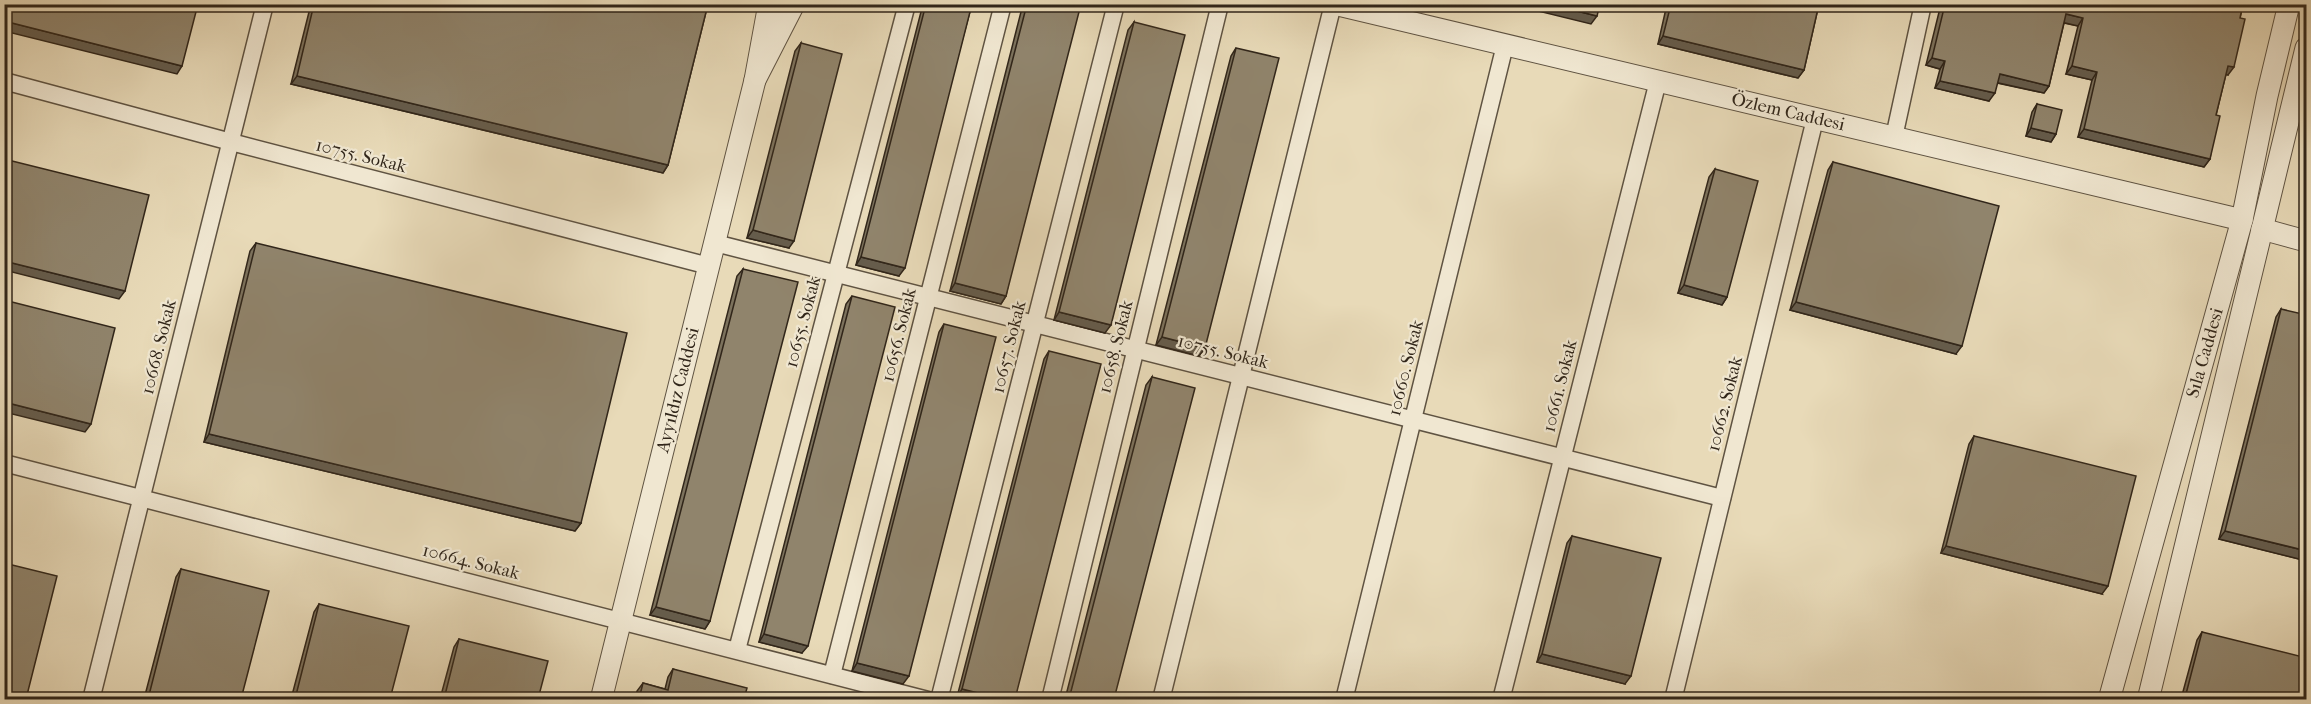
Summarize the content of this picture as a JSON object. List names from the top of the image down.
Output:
{
  "streets": {
    "street": [
      "Özlem Caddesi",
      "10755. Sokak",
      "10655. Sokak",
      "10656. Sokak",
      "10668. Sokak",
      "10657. Sokak",
      "10658. Sokak",
      "Sıla Caddesi",
      "10660. Sokak",
      "10661. Sokak",
      "Ayyıldız Caddesi",
      "10662. Sokak",
      "10664. Sokak"
    ]
  },
  "crossings": [
    ["Özlem Caddesi", "Sıla Caddesi"],
    ["Özlem Caddesi", "10660. Sokak"],
    ["Özlem Caddesi", "10661. Sokak"],
    ["Özlem Caddesi", "10662. Sokak"],
    ["10755. Sokak", "10655. Sokak"],
    ["10755. Sokak", "10656. Sokak"],
    ["10755. Sokak", "10668. Sokak"],
    ["10755. Sokak", "10657. Sokak"],
    ["10755. Sokak", "10658. Sokak"],
    ["10755. Sokak", "10660. Sokak"],
    ["10755. Sokak", "10661. Sokak"],
    ["10755. Sokak", "Ayyıldız Caddesi"],
    ["10755. Sokak", "10662. Sokak"],
    ["10655. Sokak", "10664. Sokak"],
    ["10656. Sokak", "10664. Sokak"],
    ["10668. Sokak", "10664. Sokak"],
    ["Ayyıldız Caddesi", "10664. Sokak"]
  ]
}
